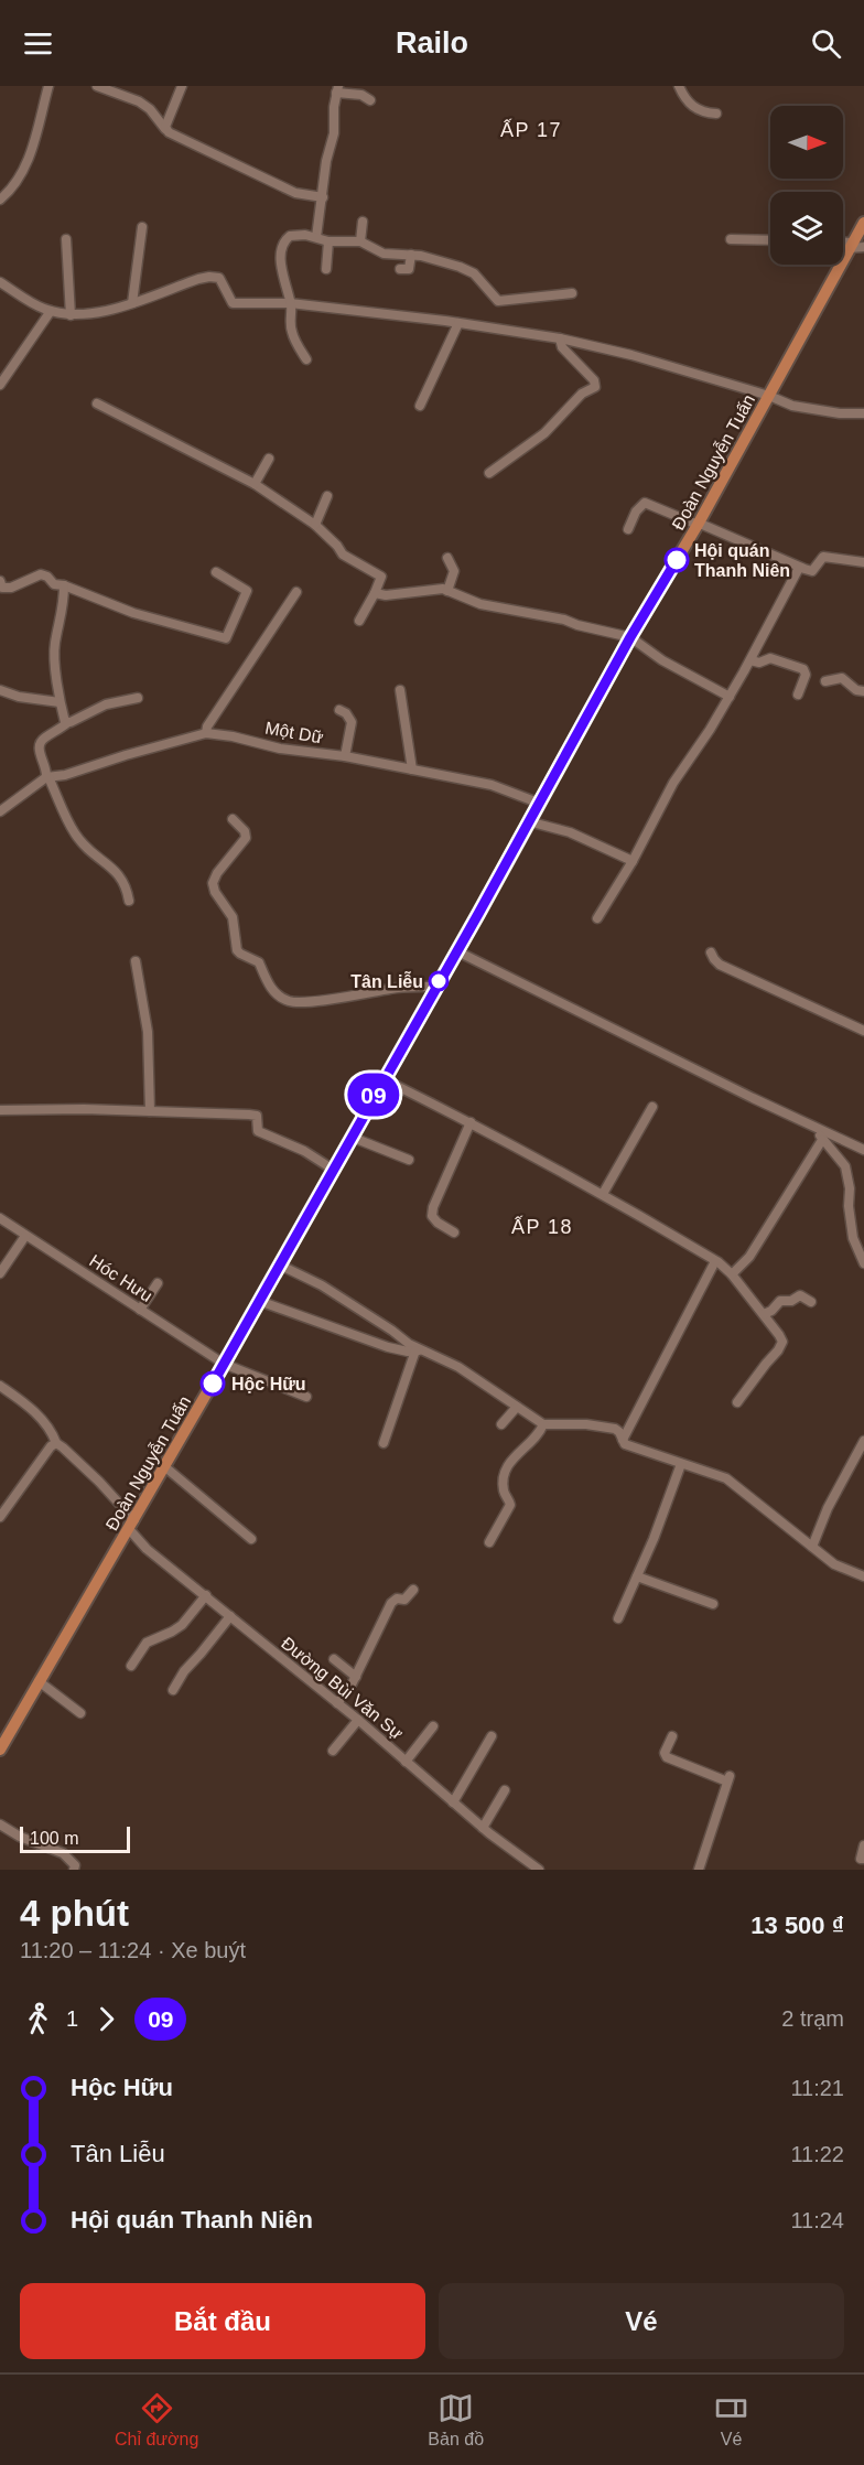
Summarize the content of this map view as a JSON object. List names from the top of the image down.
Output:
{
  "streets": {
    "main road": ["Đoàn Nguyễn Tuấn"],
    "street": ["Một Dữ", "Hóc Hưu", "Đường Bùi Văn Sự"]
  },
  "crossings": [
    ["Đoàn Nguyễn Tuấn", "Một Dữ"],
    ["Đoàn Nguyễn Tuấn", "Hóc Hưu"],
    ["Đoàn Nguyễn Tuấn", "Đường Bùi Văn Sự"]
  ],
  "districts": ["ẤP 17", "ẤP 18"],
  "places": ["Hội quán Thanh Niên", "Tân Liễu", "Hộc Hữu"],
  "lines": ["bus line 09"],
  "scale_bar": "100 m",
  "north": "right",
  "page": {
    "header": "Railo",
    "on_map": "09",
    "scale": "100 m",
    "heading": ["4 phút", "11:20 – 11:24 · Xe buýt", "13 500 ₫"],
    "legs": ["1", "09", "2 trạm"],
    "list": [
      {
        "name": "Hộc Hữu",
        "value": "11:21"
      },
      {
        "name": "Tân Liễu",
        "value": "11:22"
      },
      {
        "name": "Hội quán Thanh Niên",
        "value": "11:24"
      }
    ],
    "buttons": ["Bắt đầu", "Vé"],
    "tabs": ["Chỉ đường", "Bản đồ", "Vé"]
  }
}
